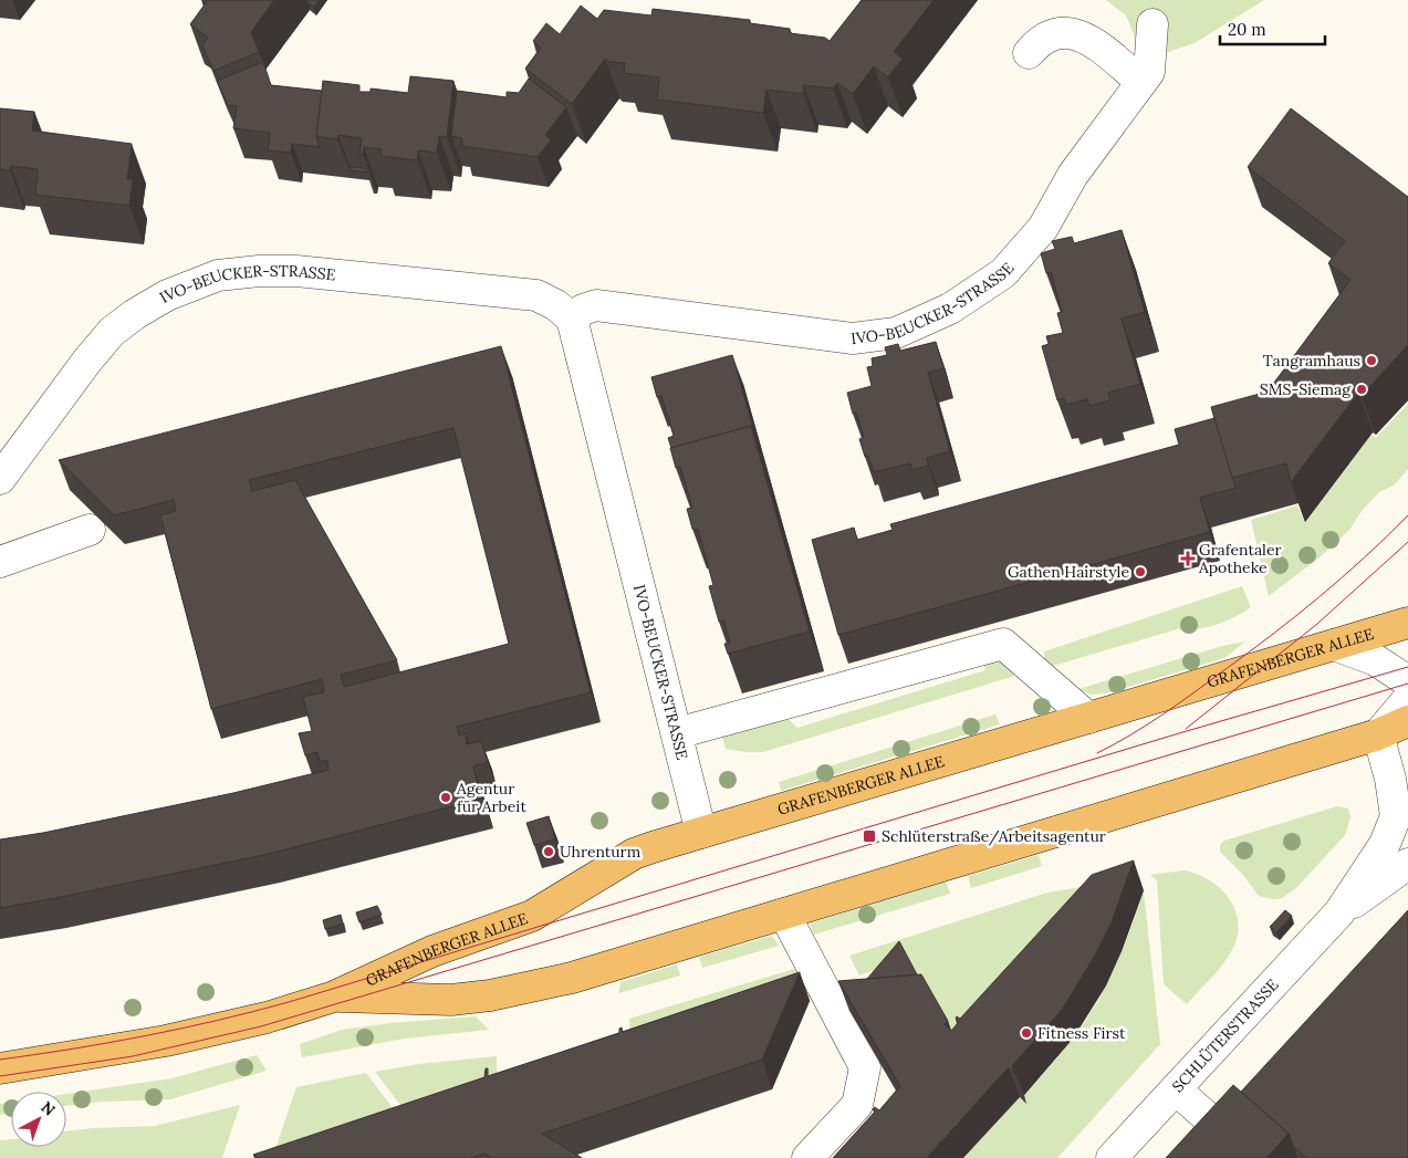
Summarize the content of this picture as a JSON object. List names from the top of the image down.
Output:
{
  "streets": {
    "main road": ["GRAFENBERGER ALLEE"],
    "street": ["IVO-BEUCKER-STRASSE", "SCHLÜTERSTRASSE"]
  },
  "crossings": [
    ["IVO-BEUCKER-STRASSE", "GRAFENBERGER ALLEE"],
    ["GRAFENBERGER ALLEE", "SCHLÜTERSTRASSE"]
  ],
  "places": {
    "other": [
      "Tangramhaus",
      "SMS-Siemag",
      "Gathen Hairstyle",
      "Agentur für Arbeit",
      "Uhrenturm",
      "Fitness First"
    ],
    "health": ["Grafentaler Apotheke"],
    "transit": ["Schlüterstraße/Arbeitsagentur"]
  },
  "scale_bar": "20 m",
  "north": "top right"
}
